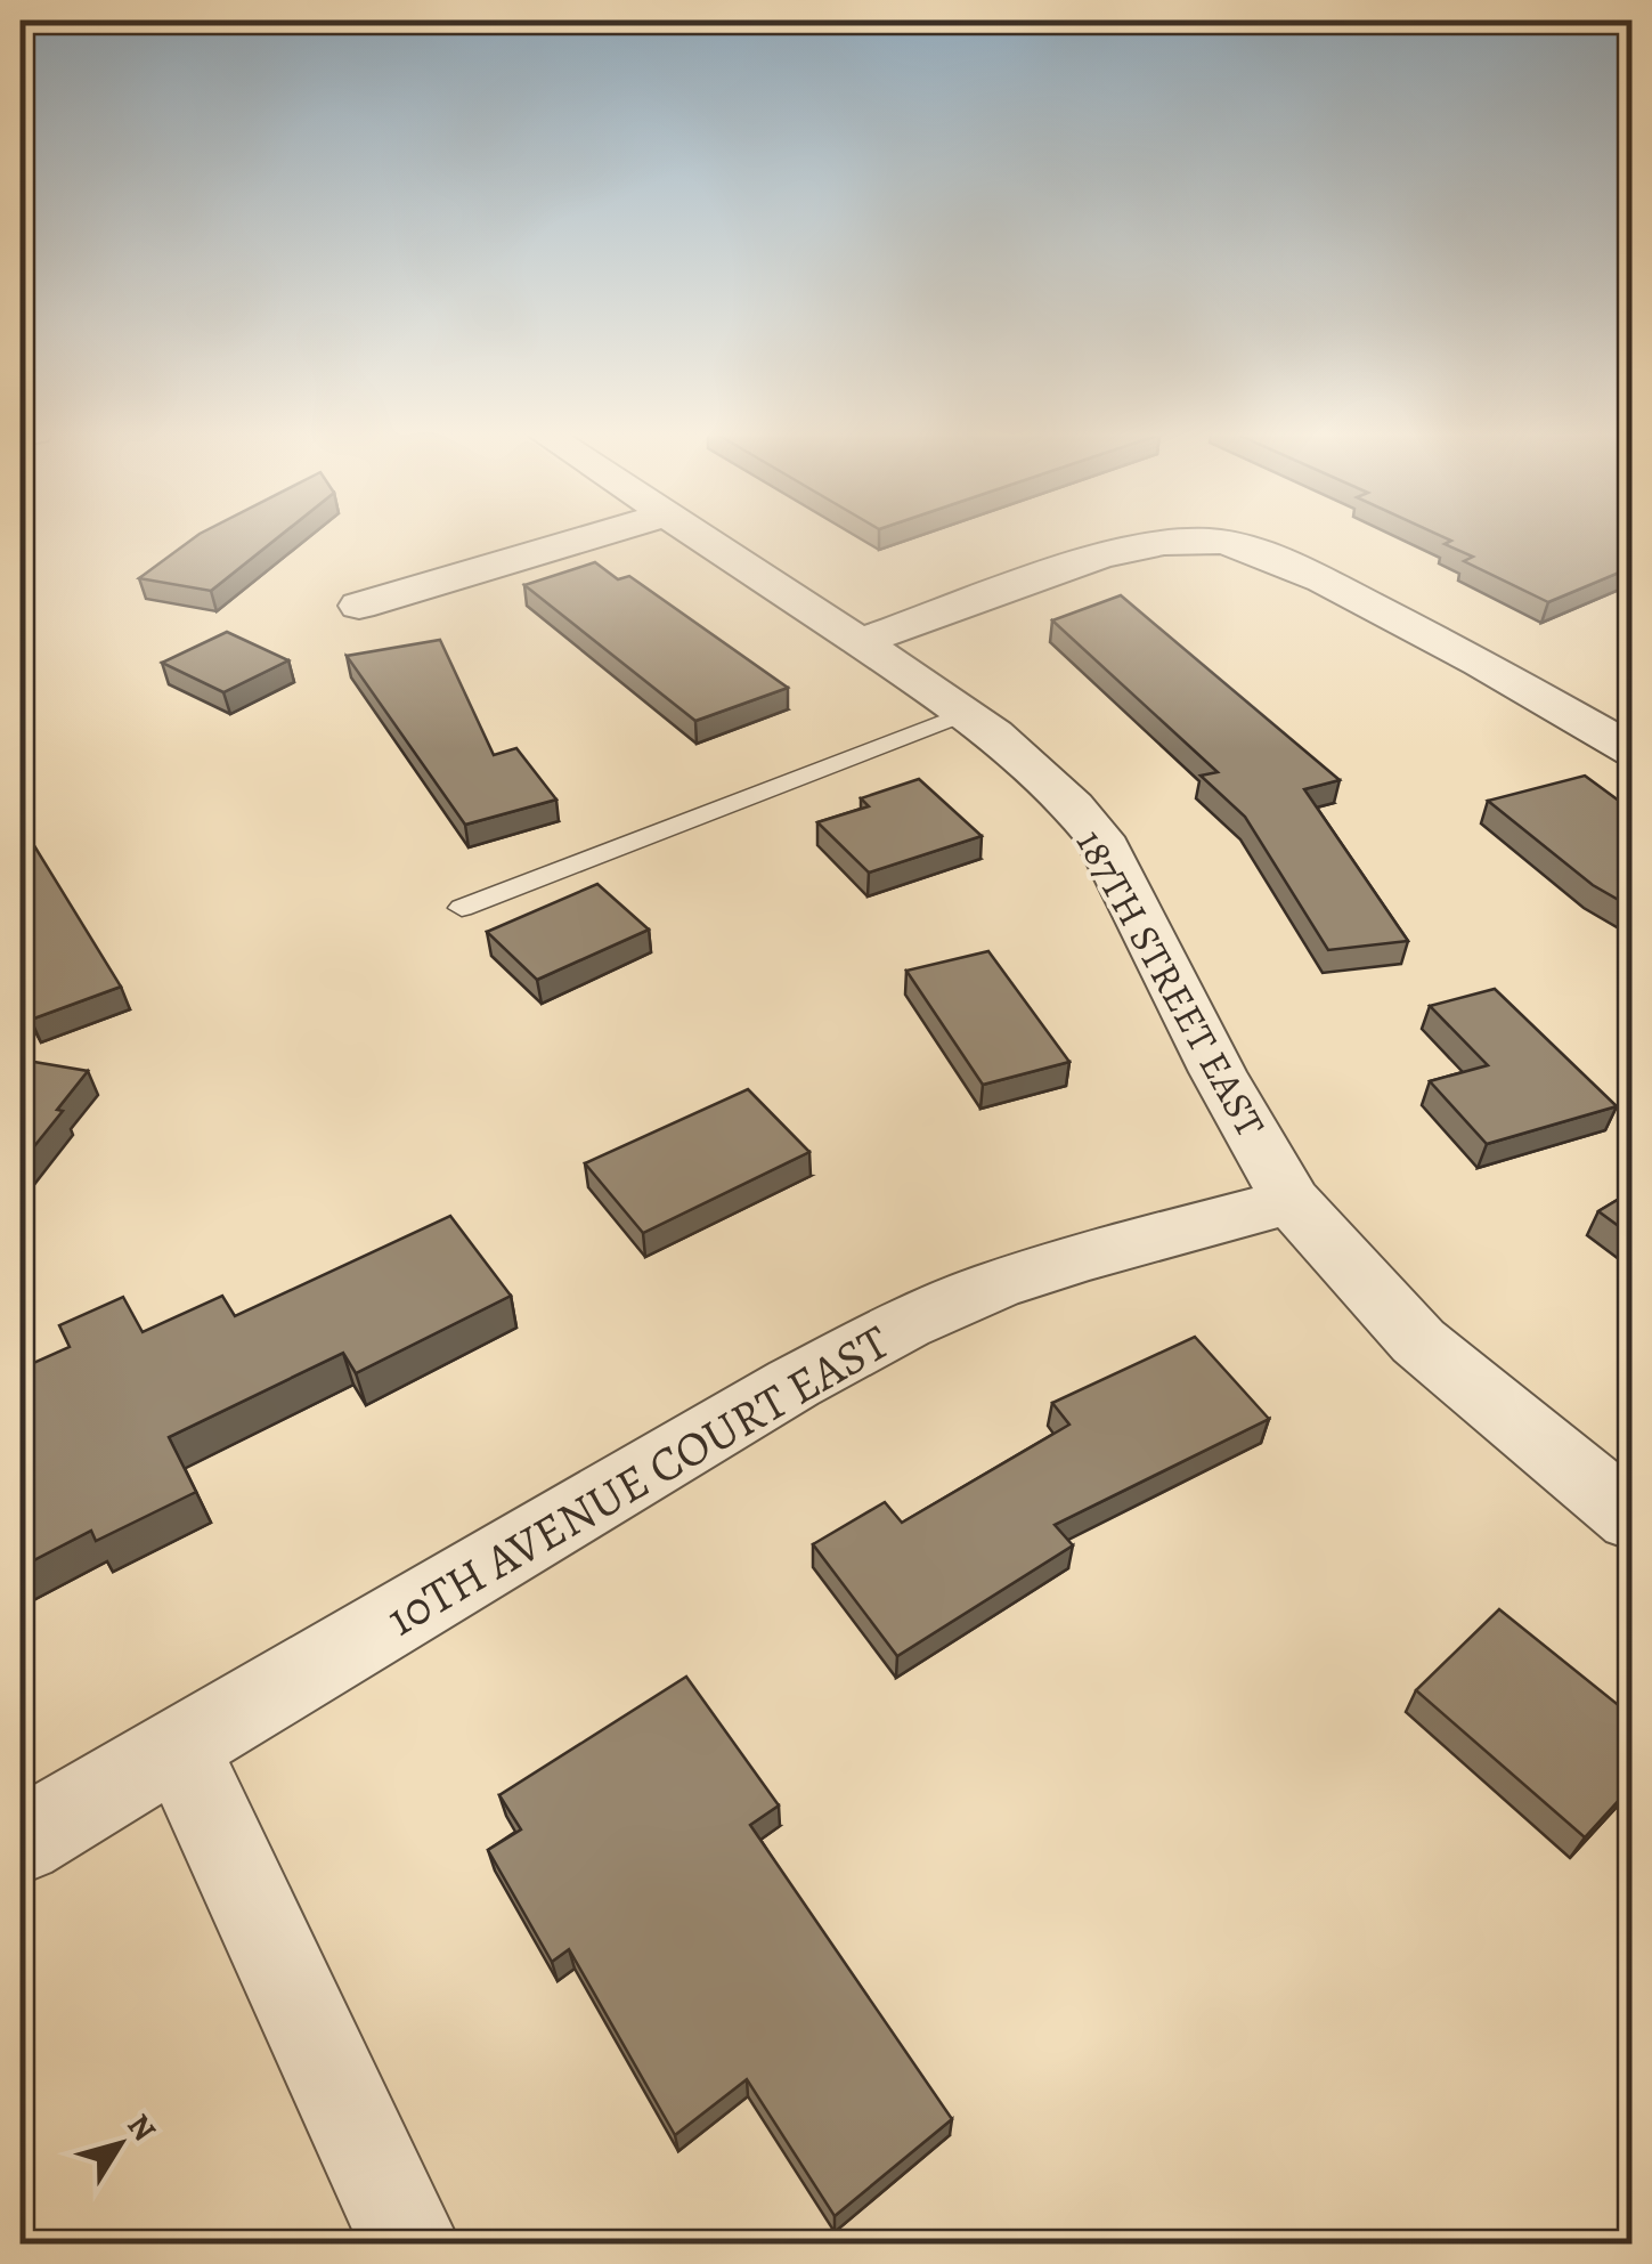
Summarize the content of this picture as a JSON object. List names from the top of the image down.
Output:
{
  "streets": {
    "street": ["187TH STREET EAST", "10TH AVENUE COURT EAST"]
  },
  "crossings": [
    ["187TH STREET EAST", "10TH AVENUE COURT EAST"]
  ],
  "north": "top right"
}
